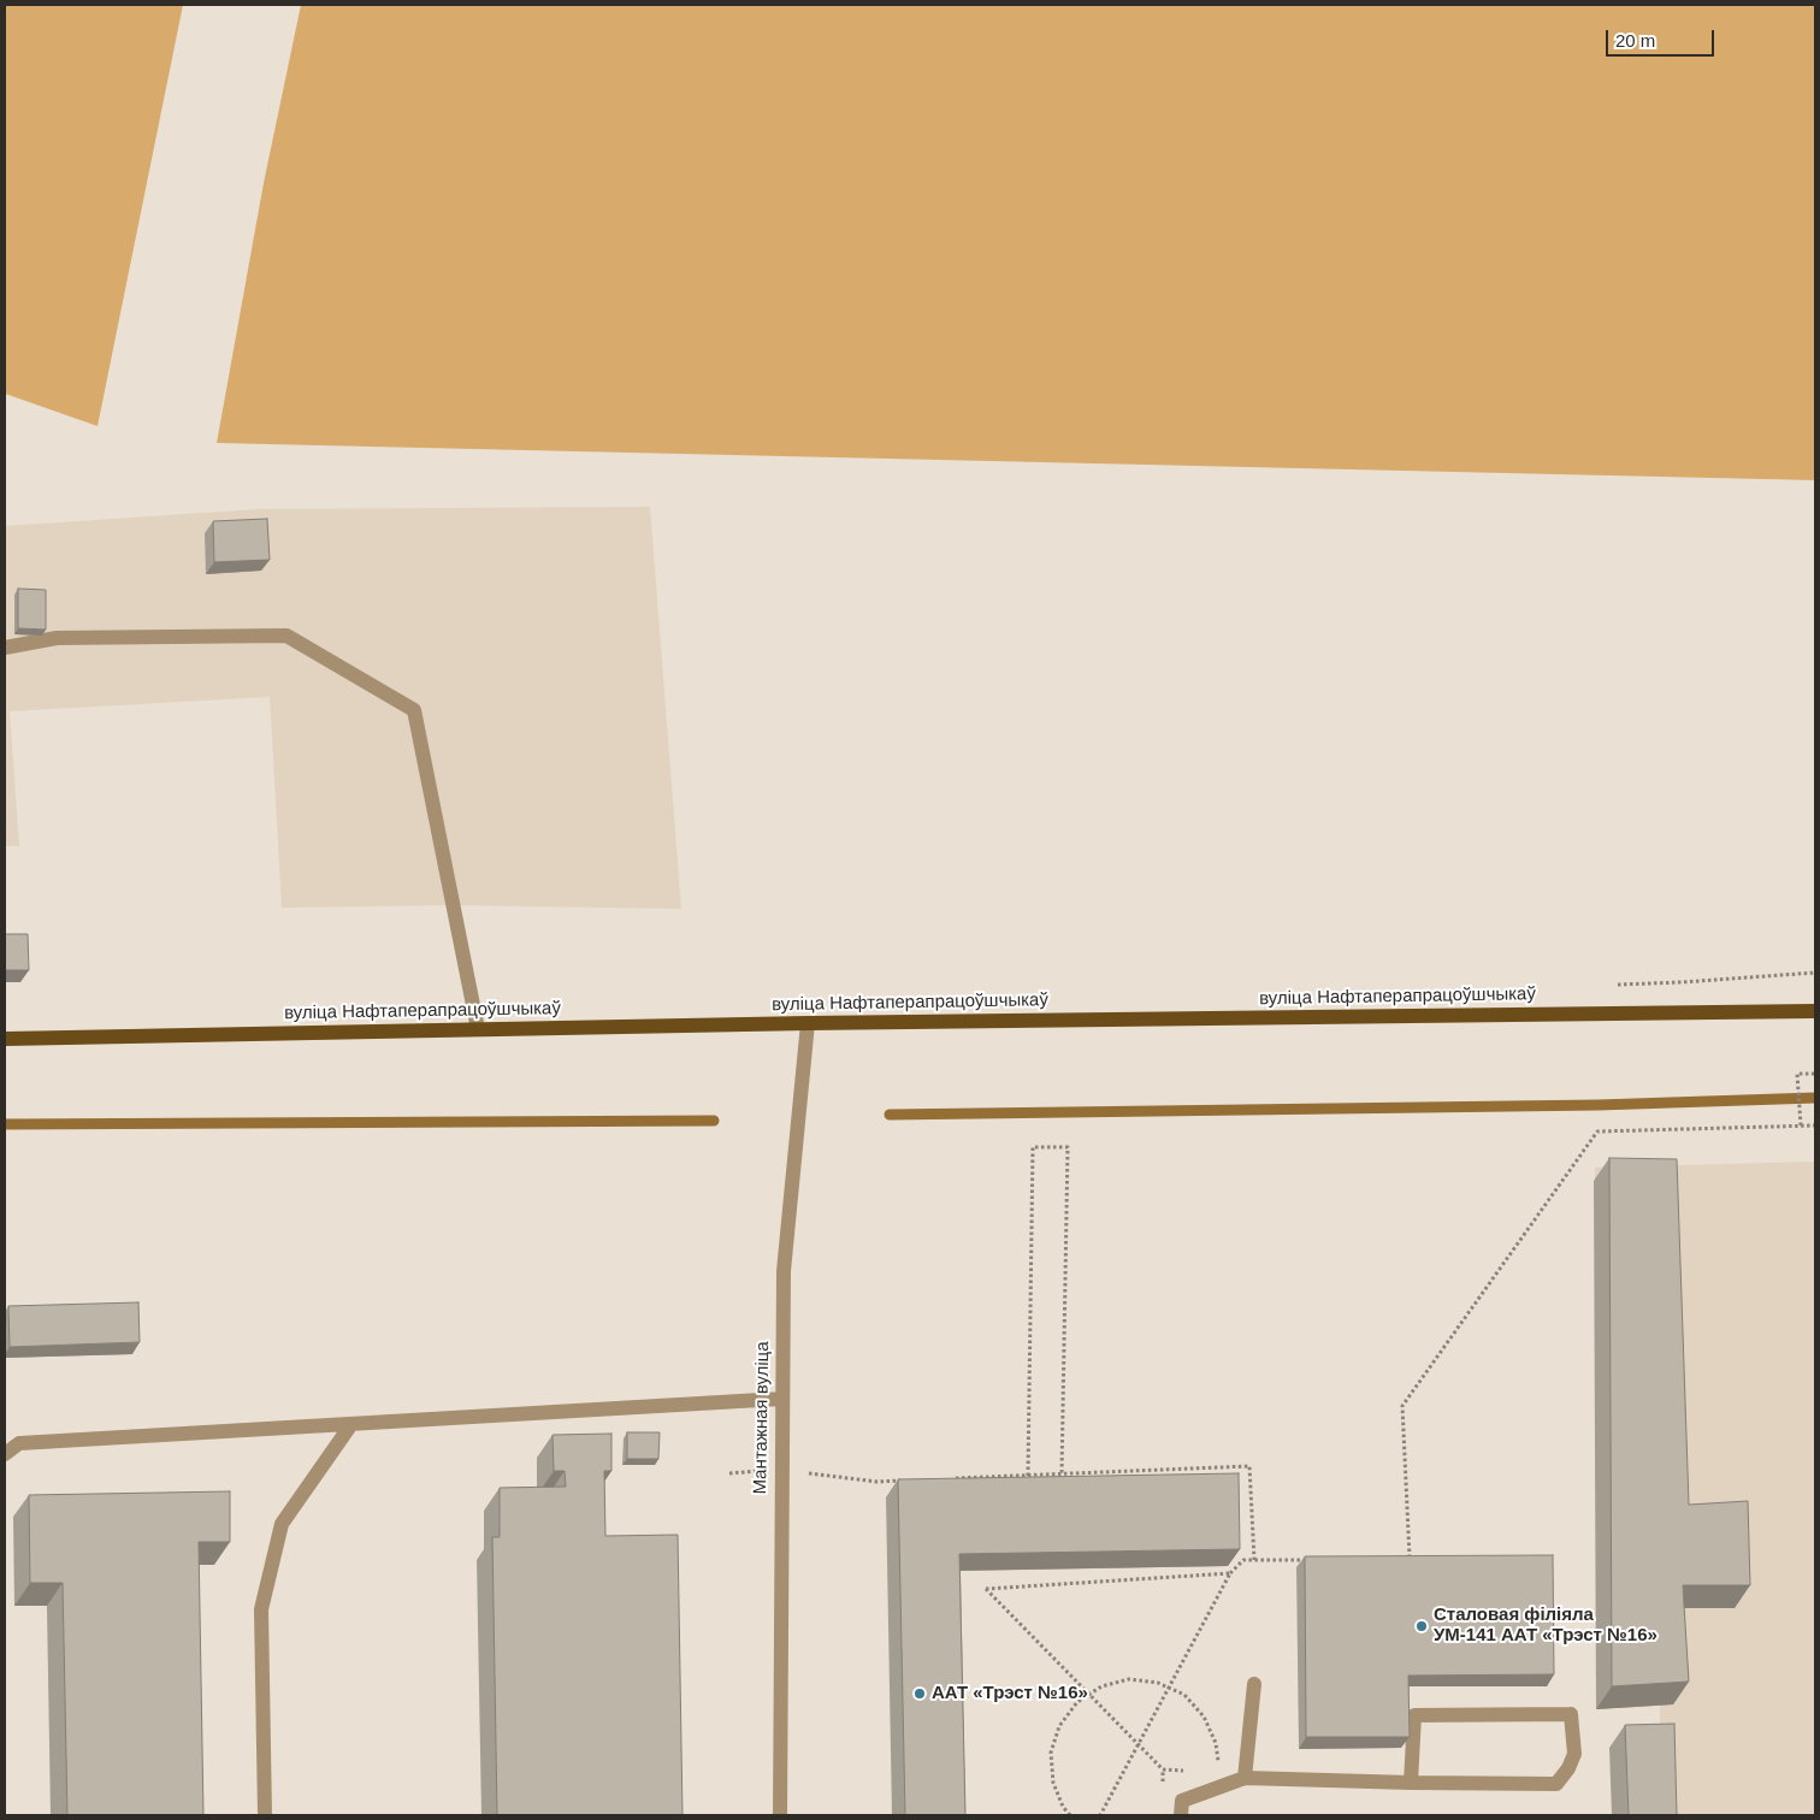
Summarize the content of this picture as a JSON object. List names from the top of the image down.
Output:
{
  "streets": {
    "main road": ["вуліца Нафтаперапрацоўшчыкаў"],
    "street": ["Мантажная вуліца"]
  },
  "crossings": [
    ["вуліца Нафтаперапрацоўшчыкаў", "Мантажная вуліца"]
  ],
  "places": ["Сталовая філіяла УМ-141 ААТ «Трэст №16»", "ААТ «Трэст №16»"],
  "scale_bar": "20 m"
}
